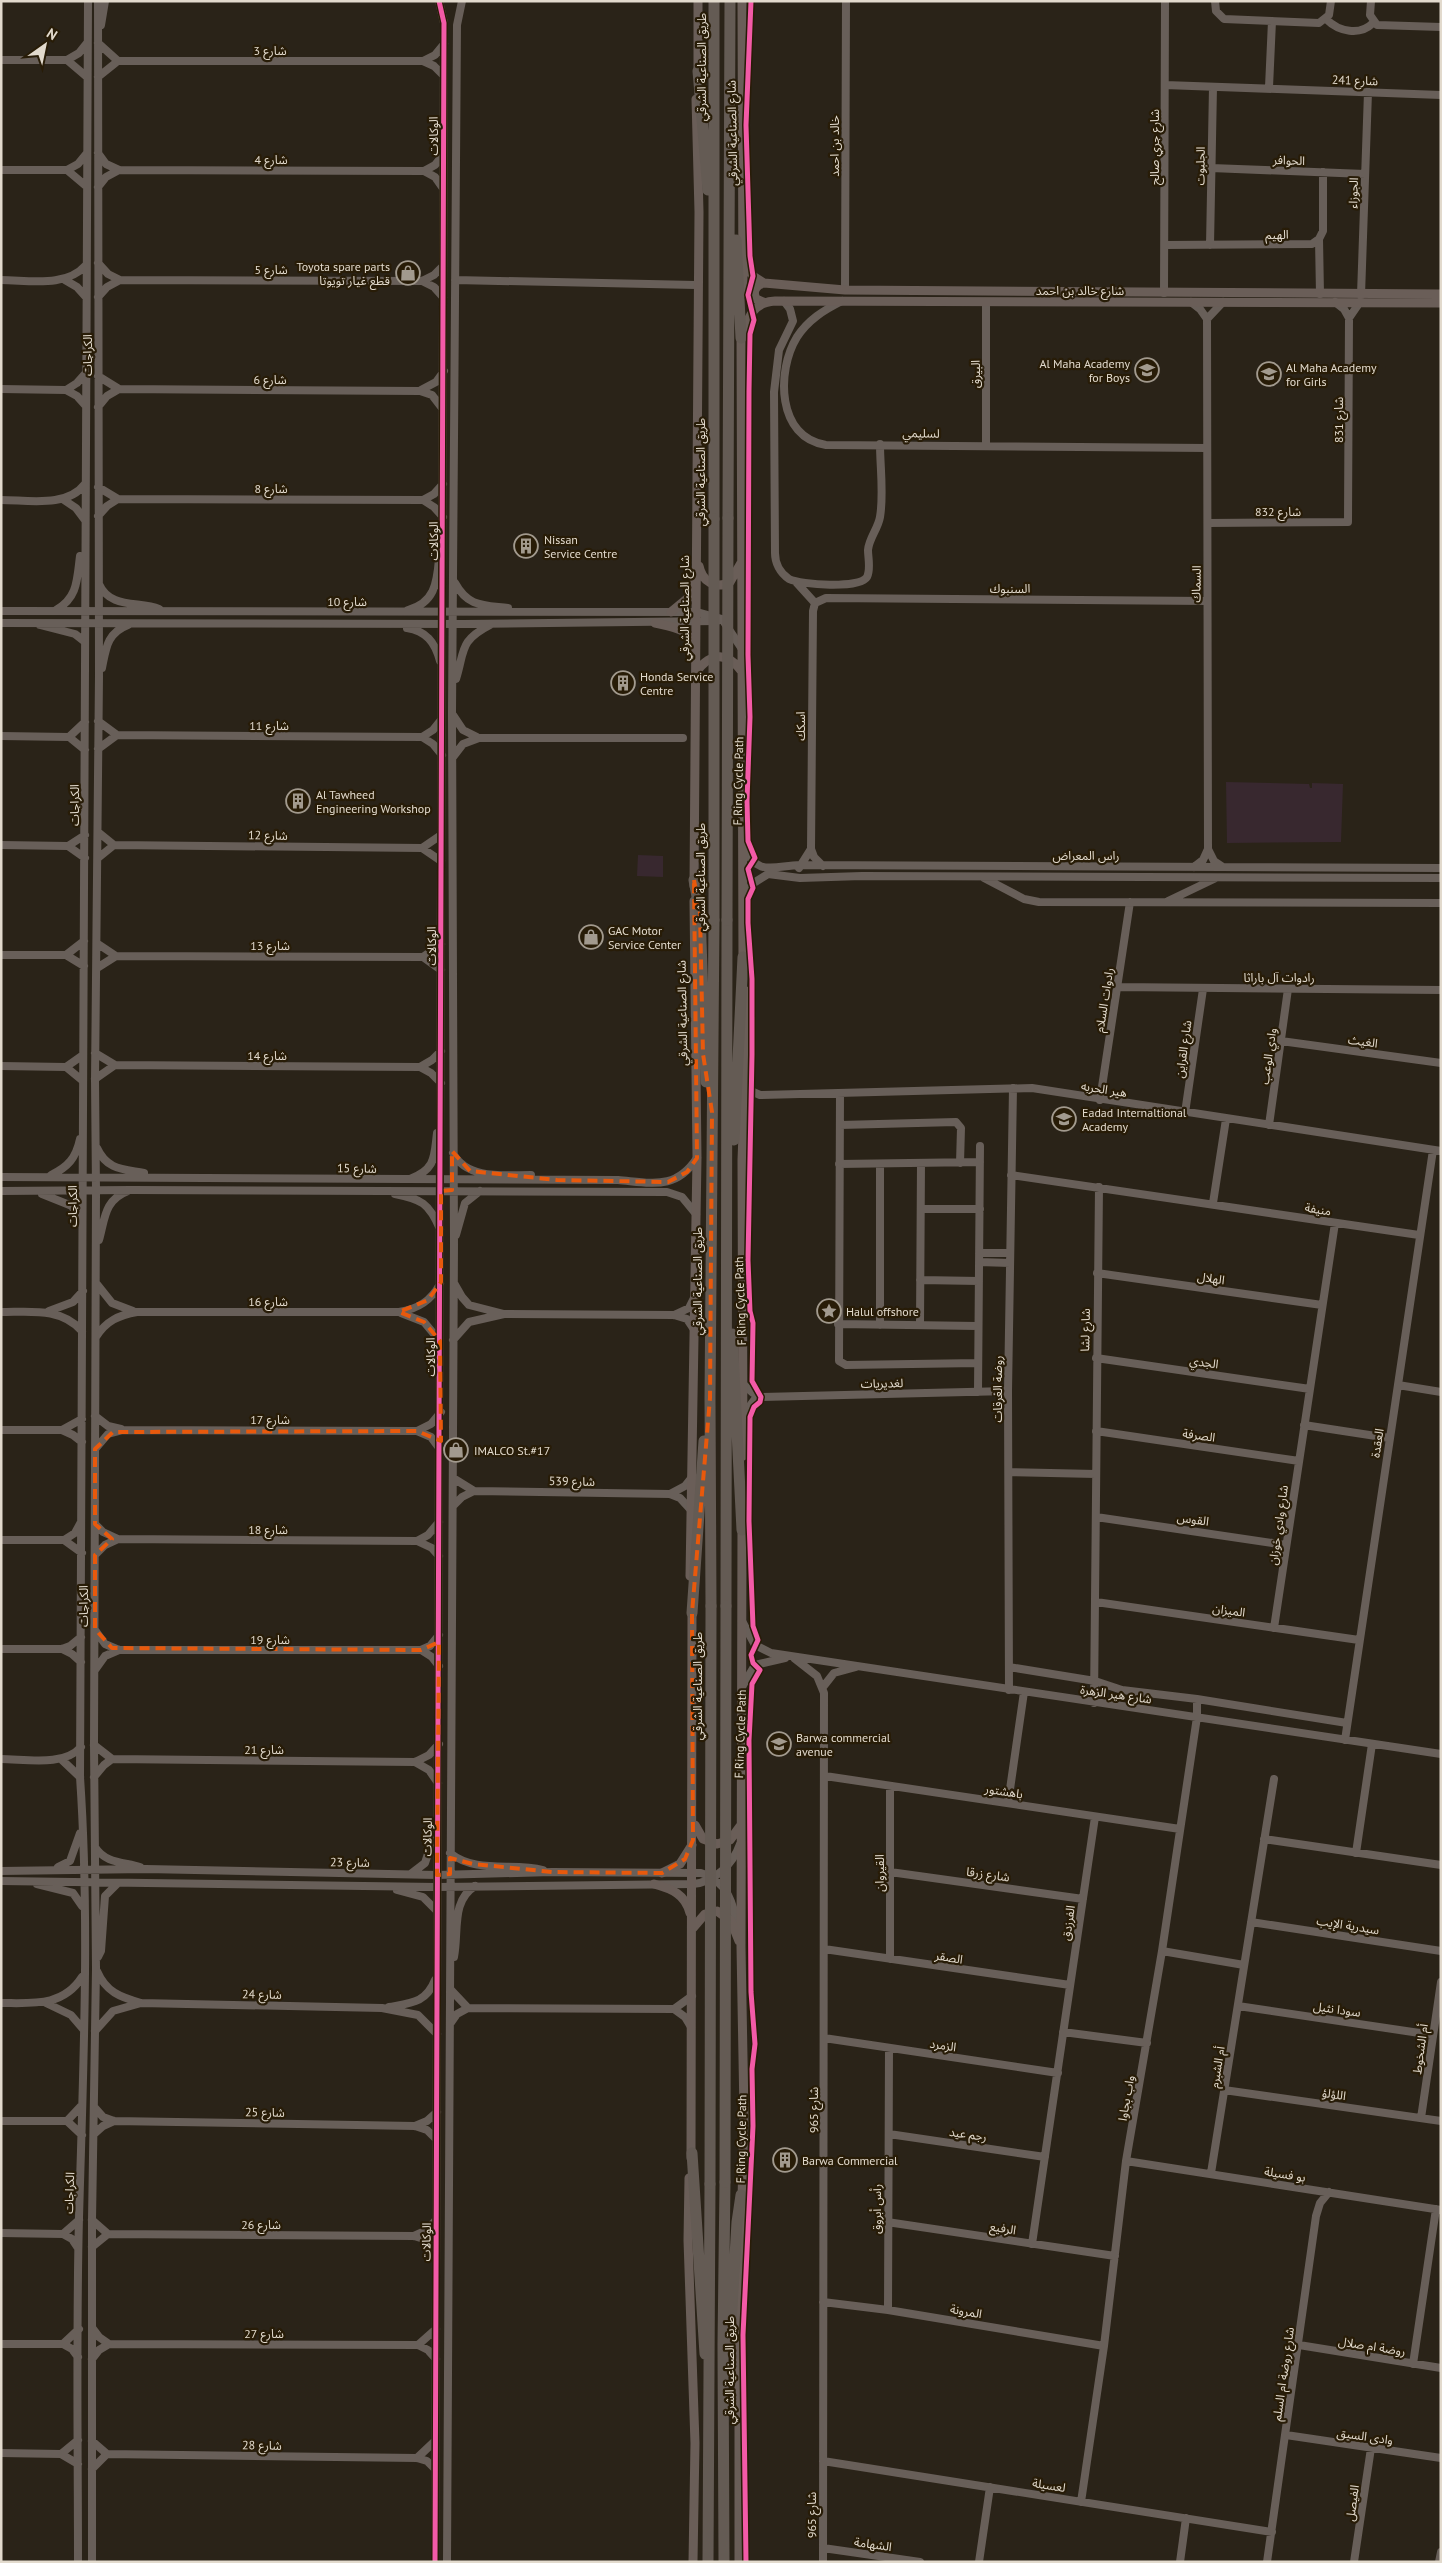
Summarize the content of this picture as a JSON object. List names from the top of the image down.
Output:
{
  "streets": {
    "highway": ["طريق الصناعية الشرقي"],
    "main road": ["شارع الصناعية الشرقي", "شارع خالد بن احمد"],
    "street": [
      "شارع 3",
      "شارع 241",
      "الوكالات",
      "خالد بن احمد",
      "شارع جري صالح",
      "شارع 4",
      "الحوافر",
      "الجلبوت",
      "الجوزاء",
      "الهيم",
      "شارع 5",
      "الكراجات",
      "البيرق",
      "شارع 6",
      "شارع 831",
      "لسليمي",
      "شارع 8",
      "شارع 832",
      "السماك",
      "السنبوك",
      "شارع 10",
      "شارع 11",
      "اسكك",
      "شارع 12",
      "راس المعراض",
      "شارع 13",
      "رادوات آل باراثا",
      "رادوات السلام",
      "الغيث",
      "شارع القراين",
      "شارع 14",
      "وادي الوعب",
      "هير الحربه",
      "شارع 15",
      "منيفة",
      "الهلال",
      "شارع 16",
      "شارع لشا",
      "الجدي",
      "لغديريات",
      "روضة الغرقات",
      "شارع 17",
      "الصرفة",
      "العقدة",
      "شارع 539",
      "القوس",
      "شارع وادي خوزان",
      "شارع 18",
      "الميزان",
      "شارع 19",
      "شارع هير الزهرة",
      "شارع 21",
      "باهشتور",
      "شارع 23",
      "القيروان",
      "شارع زرقا",
      "الفرزدق",
      "سيدرية الإيب",
      "الصقر",
      "شارع 24",
      "سودا نثيل",
      "الزمرد",
      "أم الشخوط",
      "أم الشبرم",
      "اللؤلؤ",
      "واب بجاوا",
      "شارع 965",
      "شارع 25",
      "رجم عيد",
      "بو فسيلة",
      "رأس أبروق",
      "شارع 26",
      "الرفيع",
      "المرونة",
      "شارع 27",
      "روضة ام صلال",
      "شارع روضة ام السلم",
      "وادى السيق",
      "شارع 28",
      "لعسيلة",
      "الفيصل",
      "الشهامة"
    ],
    "cycle path": ["F Ring Cycle Path"]
  },
  "crossings": [
    ["طريق الصناعية الشرقي", "شارع الصناعية الشرقي"],
    ["طريق الصناعية الشرقي", "شارع 15"],
    ["طريق الصناعية الشرقي", "شارع هير الزهرة"],
    ["طريق الصناعية الشرقي", "شارع 23"],
    ["شارع 241", "شارع جري صالح"],
    ["شارع 241", "الجلبوت"],
    ["شارع 241", "الجوزاء"],
    ["شارع الصناعية الشرقي", "شارع 10"],
    ["شارع الصناعية الشرقي", "راس المعراض"],
    ["شارع الصناعية الشرقي", "شارع 15"],
    ["الوكالات", "شارع 10"],
    ["الوكالات", "شارع 15"],
    ["الوكالات", "شارع 16"],
    ["الوكالات", "شارع 23"],
    ["الوكالات", "شارع 24"],
    ["خالد بن احمد", "شارع خالد بن احمد"],
    ["شارع جري صالح", "الهيم"],
    ["شارع جري صالح", "شارع خالد بن احمد"],
    ["الحوافر", "الجلبوت"],
    ["الحوافر", "الجوزاء"],
    ["الجلبوت", "الهيم"],
    ["الجوزاء", "شارع خالد بن احمد"],
    ["شارع خالد بن احمد", "البيرق"],
    ["شارع خالد بن احمد", "لسليمي"],
    ["الكراجات", "شارع 10"],
    ["الكراجات", "شارع 15"],
    ["الكراجات", "شارع 16"],
    ["الكراجات", "شارع 17"],
    ["الكراجات", "شارع 23"],
    ["الكراجات", "شارع 24"],
    ["البيرق", "لسليمي"],
    ["شارع 831", "شارع 832"],
    ["لسليمي", "السماك"],
    ["شارع 832", "السماك"],
    ["السماك", "السنبوك"],
    ["السنبوك", "اسكك"],
    ["راس المعراض", "رادوات السلام"],
    ["رادوات آل باراثا", "رادوات السلام"],
    ["رادوات آل باراثا", "شارع القراين"],
    ["رادوات آل باراثا", "وادي الوعب"],
    ["رادوات السلام", "هير الحربه"],
    ["الغيث", "وادي الوعب"],
    ["شارع القراين", "هير الحربه"],
    ["وادي الوعب", "هير الحربه"],
    ["هير الحربه", "روضة الغرقات"],
    ["هير الحربه", "العقدة"],
    ["منيفة", "شارع لشا"],
    ["منيفة", "روضة الغرقات"],
    ["منيفة", "العقدة"],
    ["منيفة", "شارع وادي خوزان"],
    ["الهلال", "شارع لشا"],
    ["الهلال", "شارع وادي خوزان"],
    ["شارع لشا", "الجدي"],
    ["شارع لشا", "الصرفة"],
    ["شارع لشا", "القوس"],
    ["شارع لشا", "الميزان"],
    ["شارع لشا", "شارع هير الزهرة"],
    ["الجدي", "شارع وادي خوزان"],
    ["لغديريات", "روضة الغرقات"],
    ["روضة الغرقات", "شارع هير الزهرة"],
    ["الصرفة", "شارع وادي خوزان"],
    ["العقدة", "الميزان"],
    ["العقدة", "شارع هير الزهرة"],
    ["القوس", "شارع وادي خوزان"],
    ["شارع وادي خوزان", "الميزان"],
    ["شارع هير الزهرة", "واب بجاوا"],
    ["باهشتور", "القيروان"],
    ["باهشتور", "الفرزدق"],
    ["باهشتور", "واب بجاوا"],
    ["باهشتور", "شارع 965"],
    ["القيروان", "شارع زرقا"],
    ["القيروان", "الصقر"],
    ["شارع زرقا", "الفرزدق"],
    ["الفرزدق", "الصقر"],
    ["الفرزدق", "الزمرد"],
    ["الفرزدق", "رجم عيد"],
    ["الفرزدق", "الرفيع"],
    ["سيدرية الإيب", "أم الشبرم"],
    ["الصقر", "شارع 965"],
    ["سودا نثيل", "أم الشخوط"],
    ["سودا نثيل", "أم الشبرم"],
    ["الزمرد", "شارع 965"],
    ["الزمرد", "رأس أبروق"],
    ["أم الشخوط", "اللؤلؤ"],
    ["أم الشبرم", "اللؤلؤ"],
    ["أم الشبرم", "بو فسيلة"],
    ["واب بجاوا", "بو فسيلة"],
    ["واب بجاوا", "الرفيع"],
    ["واب بجاوا", "المرونة"],
    ["واب بجاوا", "لعسيلة"],
    ["شارع 965", "المرونة"],
    ["شارع 965", "لعسيلة"],
    ["شارع 965", "الشهامة"],
    ["رجم عيد", "رأس أبروق"],
    ["بو فسيلة", "شارع روضة ام السلم"],
    ["رأس أبروق", "الرفيع"],
    ["رأس أبروق", "المرونة"],
    ["روضة ام صلال", "شارع روضة ام السلم"],
    ["شارع روضة ام السلم", "وادى السيق"],
    ["شارع روضة ام السلم", "لعسيلة"],
    ["وادى السيق", "الفيصل"]
  ],
  "places": {
    "shop": ["Toyota spare parts قطع غيار تويوتا", "GAC Motor Service Center", "IMALCO St.#17"],
    "school or university": [
      "Al Maha Academy for Boys",
      "Al Maha Academy for Girls",
      "Eadad Internaltional Academy",
      "Barwa commercial avenue"
    ],
    "building": [
      "Nissan Service Centre",
      "Honda Service Centre",
      "Al Tawheed Engineering Workshop",
      "Barwa Commercial"
    ],
    "place": ["Halul offshore"]
  },
  "north": "top right"
}
